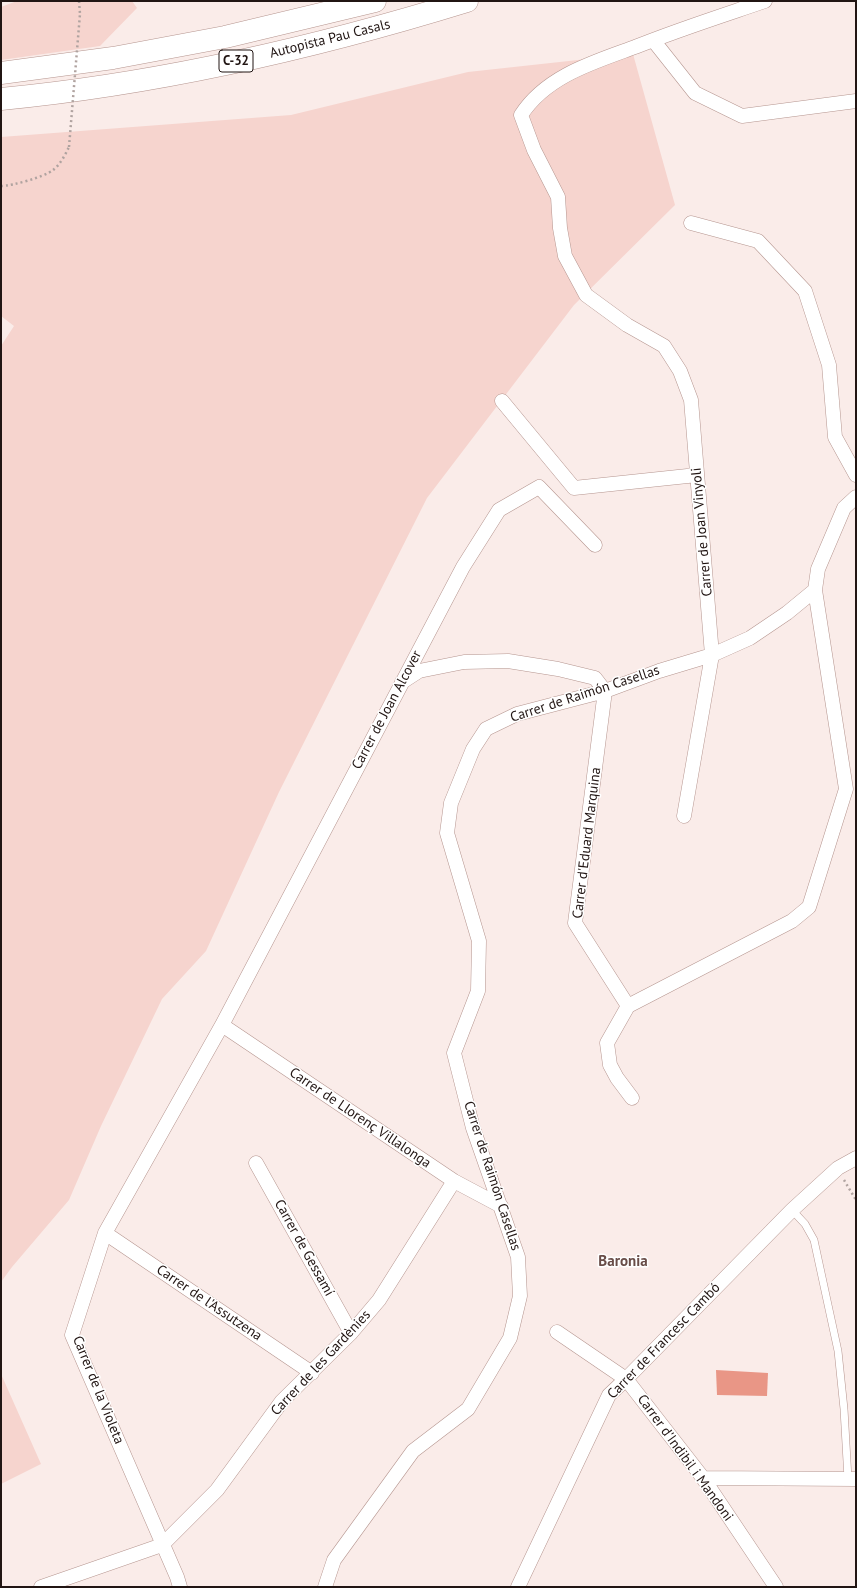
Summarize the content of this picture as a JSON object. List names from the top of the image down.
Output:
{
  "streets": {
    "highway": ["Autopista Pau Casals", "C-32"],
    "street": [
      "Carrer de Joan Vinyoli",
      "Carrer de Raimón Casellas",
      "Carrer de Joan Alcover",
      "Carrer d'Eduard Marquina",
      "Carrer de Llorenç Villalonga",
      "Carrer de Gessamí",
      "Carrer de l'Assutzena",
      "Carrer de Francesc Cambó",
      "Carrer de les Gardènies",
      "Carrer de la Violeta",
      "Carrer d'Indibil i Mandoni"
    ]
  },
  "crossings": [
    ["Carrer de Joan Vinyoli", "Carrer de Raimón Casellas"],
    ["Carrer de Raimón Casellas", "Carrer d'Eduard Marquina"],
    ["Carrer de Raimón Casellas", "Carrer de Llorenç Villalonga"],
    ["Carrer de Joan Alcover", "Carrer de Llorenç Villalonga"],
    ["Carrer de Joan Alcover", "Carrer de la Violeta"],
    ["Carrer de Llorenç Villalonga", "Carrer de les Gardènies"],
    ["Carrer de Llorenç Villalonga", "Carrer de la Violeta"],
    ["Carrer de Gessamí", "Carrer de les Gardènies"],
    ["Carrer de l'Assutzena", "Carrer de les Gardènies"],
    ["Carrer de l'Assutzena", "Carrer de la Violeta"],
    ["Carrer de Francesc Cambó", "Carrer d'Indibil i Mandoni"],
    ["Carrer de les Gardènies", "Carrer de la Violeta"]
  ],
  "districts": ["Baronia"]
}
